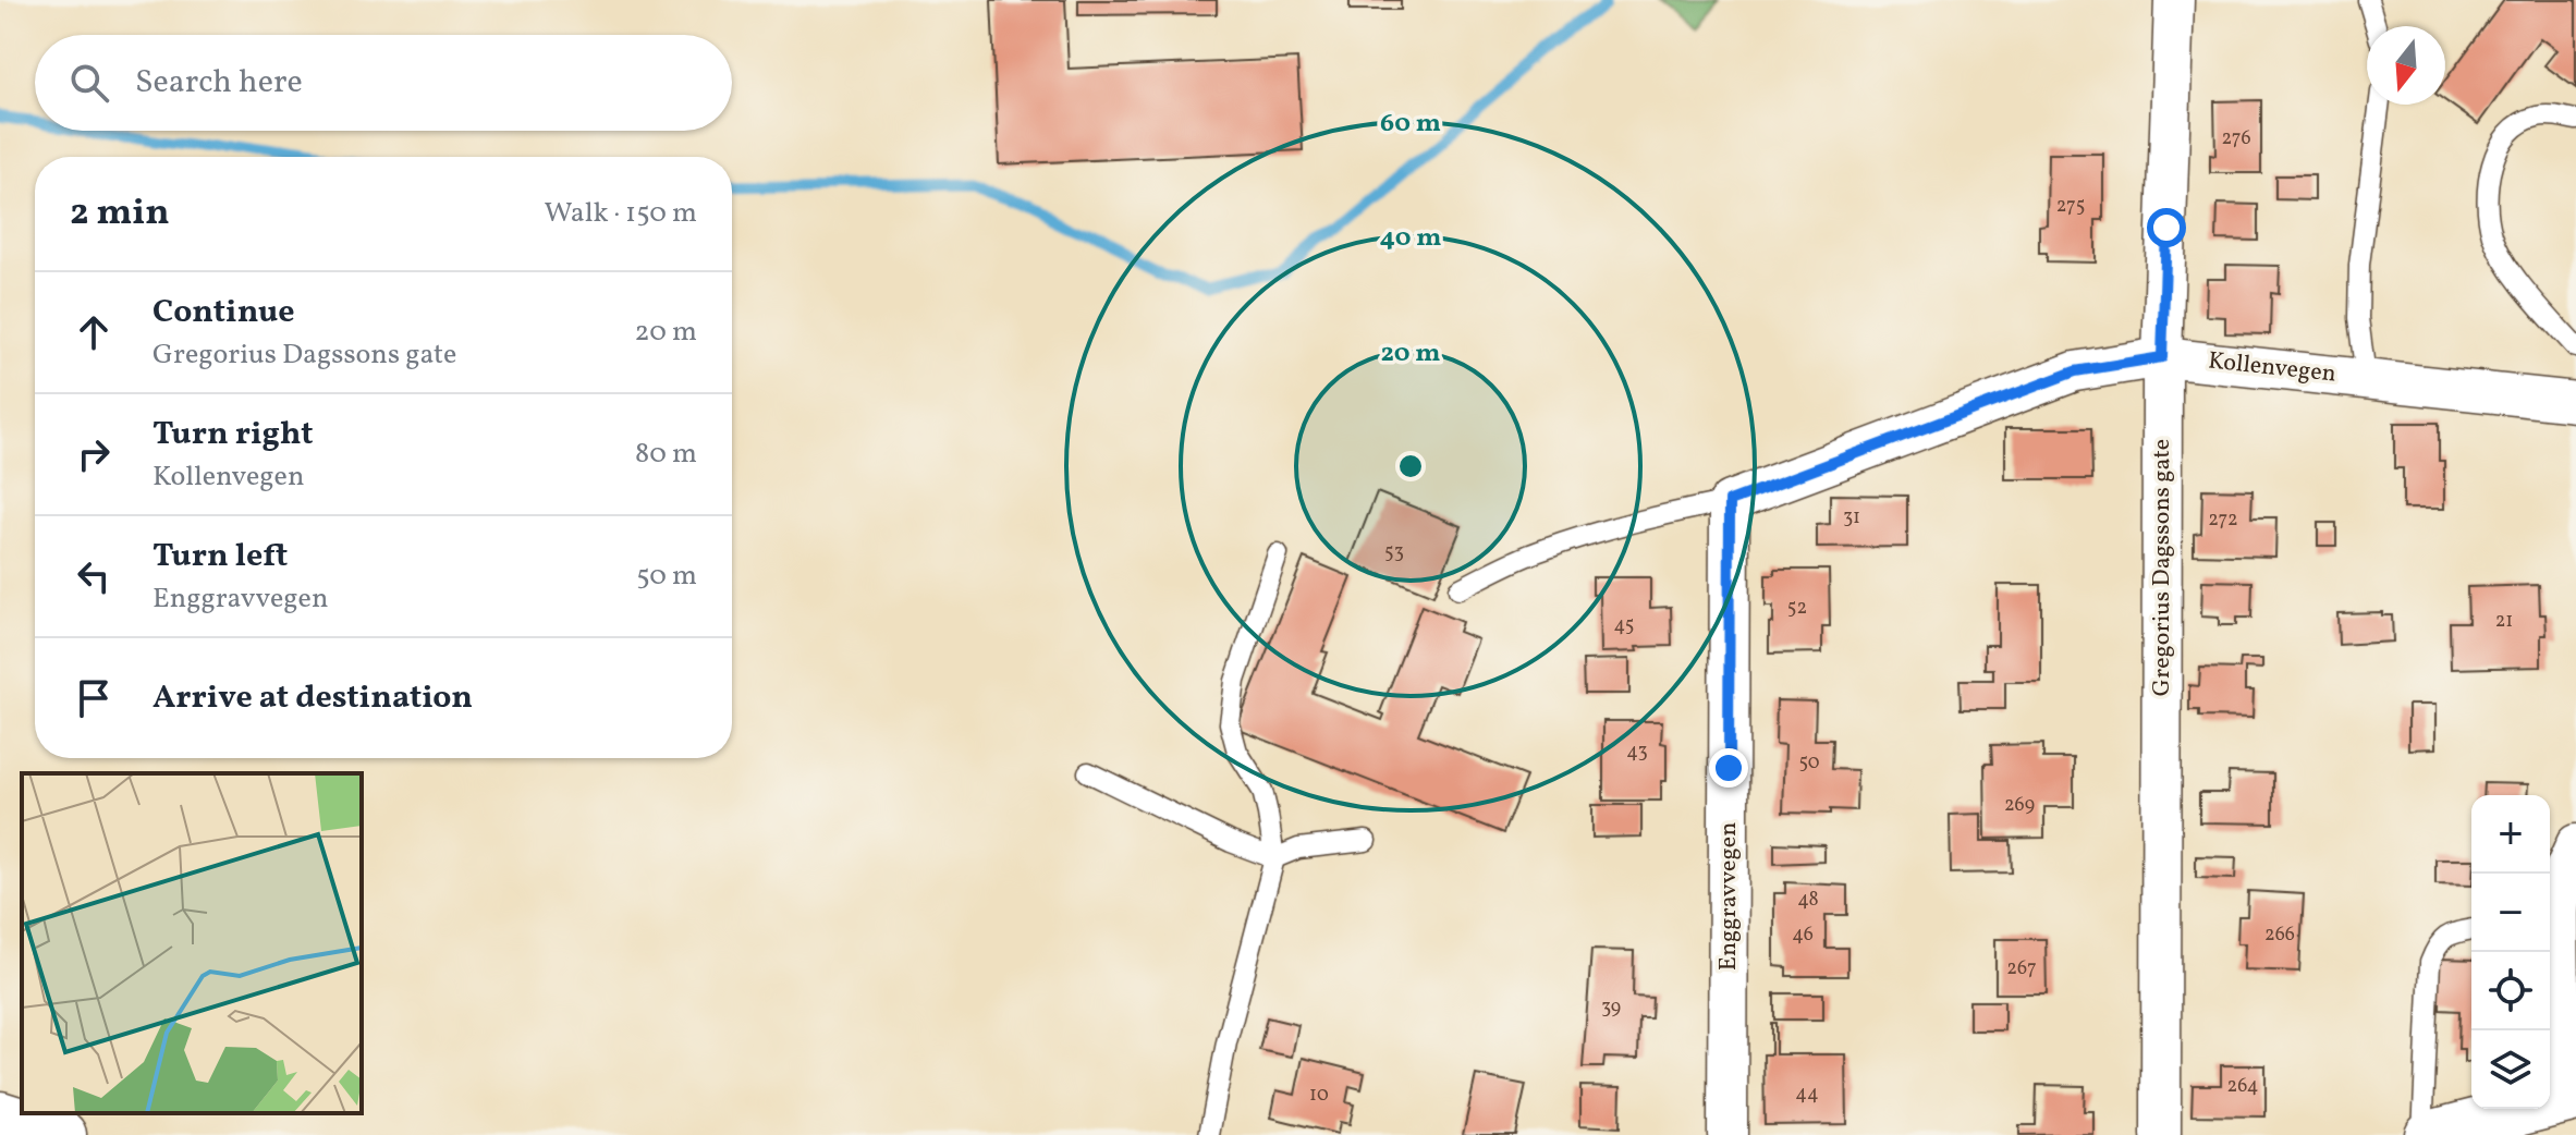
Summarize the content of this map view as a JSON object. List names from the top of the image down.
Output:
{
  "streets": {
    "street": ["Kollenvegen", "Gregorius Dagssons gate", "Enggravvegen"]
  },
  "crossings": [
    ["Kollenvegen", "Gregorius Dagssons gate"],
    ["Kollenvegen", "Enggravvegen"]
  ],
  "house_numbers": [
    "276",
    "275",
    "31",
    "272",
    "53",
    "52",
    "21",
    "45",
    "43",
    "50",
    "269",
    "48",
    "46",
    "266",
    "267",
    "39",
    "264",
    "44",
    "10"
  ],
  "north": "bottom",
  "page": {
    "search": "Search here",
    "heading": ["2 min", "Walk · 150 m"],
    "list": [
      ["Continue", "Gregorius Dagssons gate", "20 m"],
      ["Turn right", "Kollenvegen", "80 m"],
      ["Turn left", "Enggravvegen", "50 m"],
      "Arrive at destination"
    ],
    "map_buttons": ["+", "−"]
  },
  "rings": ["60 m", "40 m", "20 m"]
}
